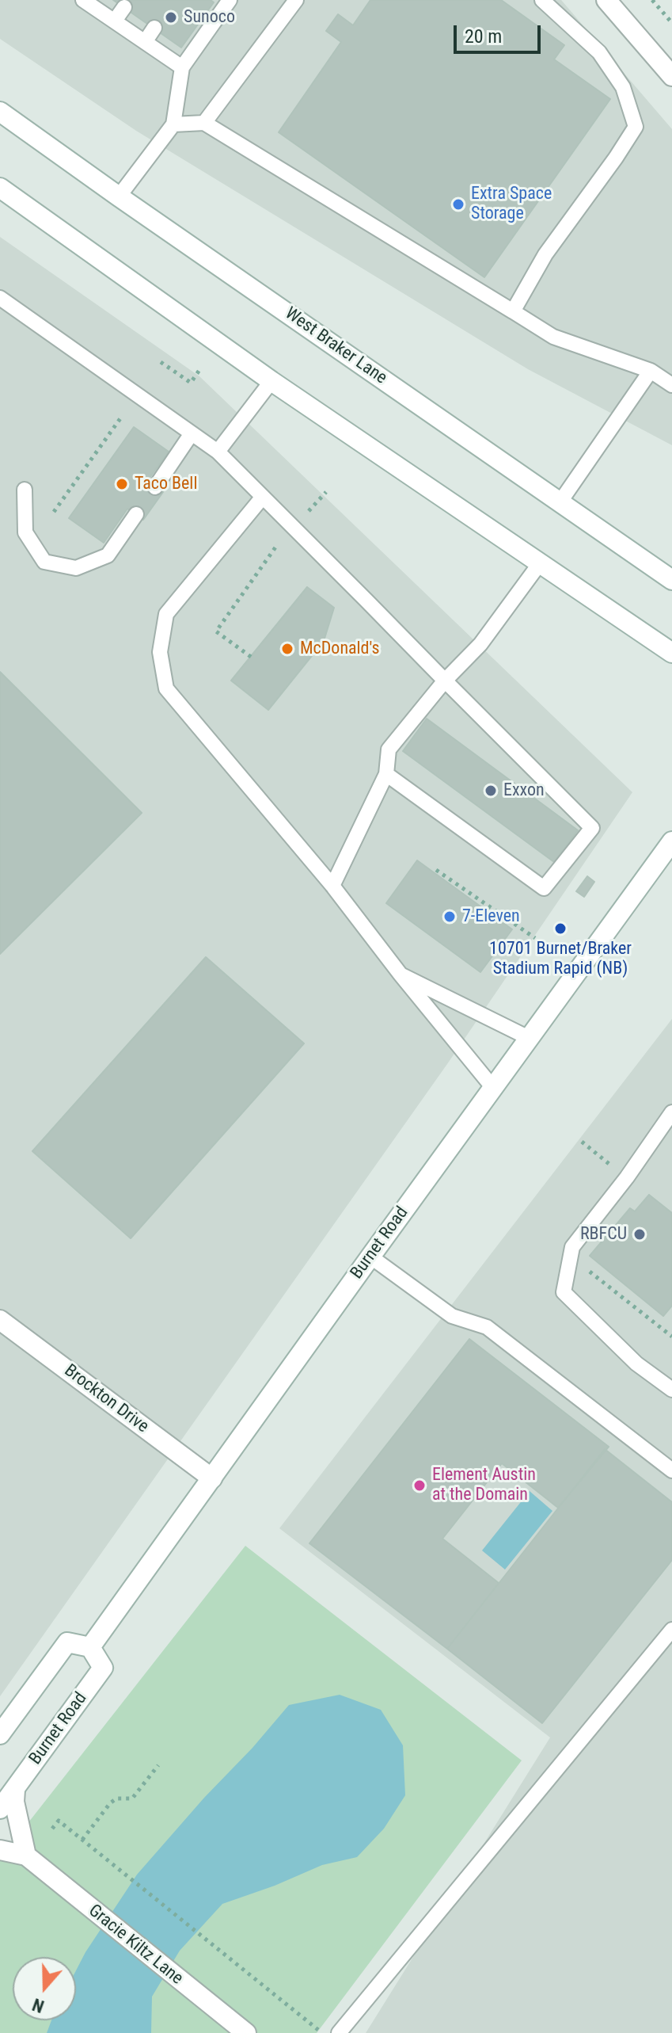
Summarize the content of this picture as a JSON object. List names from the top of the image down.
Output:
{
  "streets": {
    "main road": [
      "West Braker Lane",
      "Burnet Road",
      "Brockton Drive",
      "Gracie Kiltz Lane"
    ]
  },
  "crossings": [
    ["Burnet Road", "Brockton Drive"]
  ],
  "places": [
    "Sunoco",
    "Extra Space Storage",
    "Taco Bell",
    "McDonald's",
    "Exxon",
    "7-Eleven",
    "10701 Burnet/Braker Stadium Rapid (NB)",
    "RBFCU",
    "Element Austin at the Domain"
  ],
  "scale_bar": "20 m",
  "north": "bottom"
}
